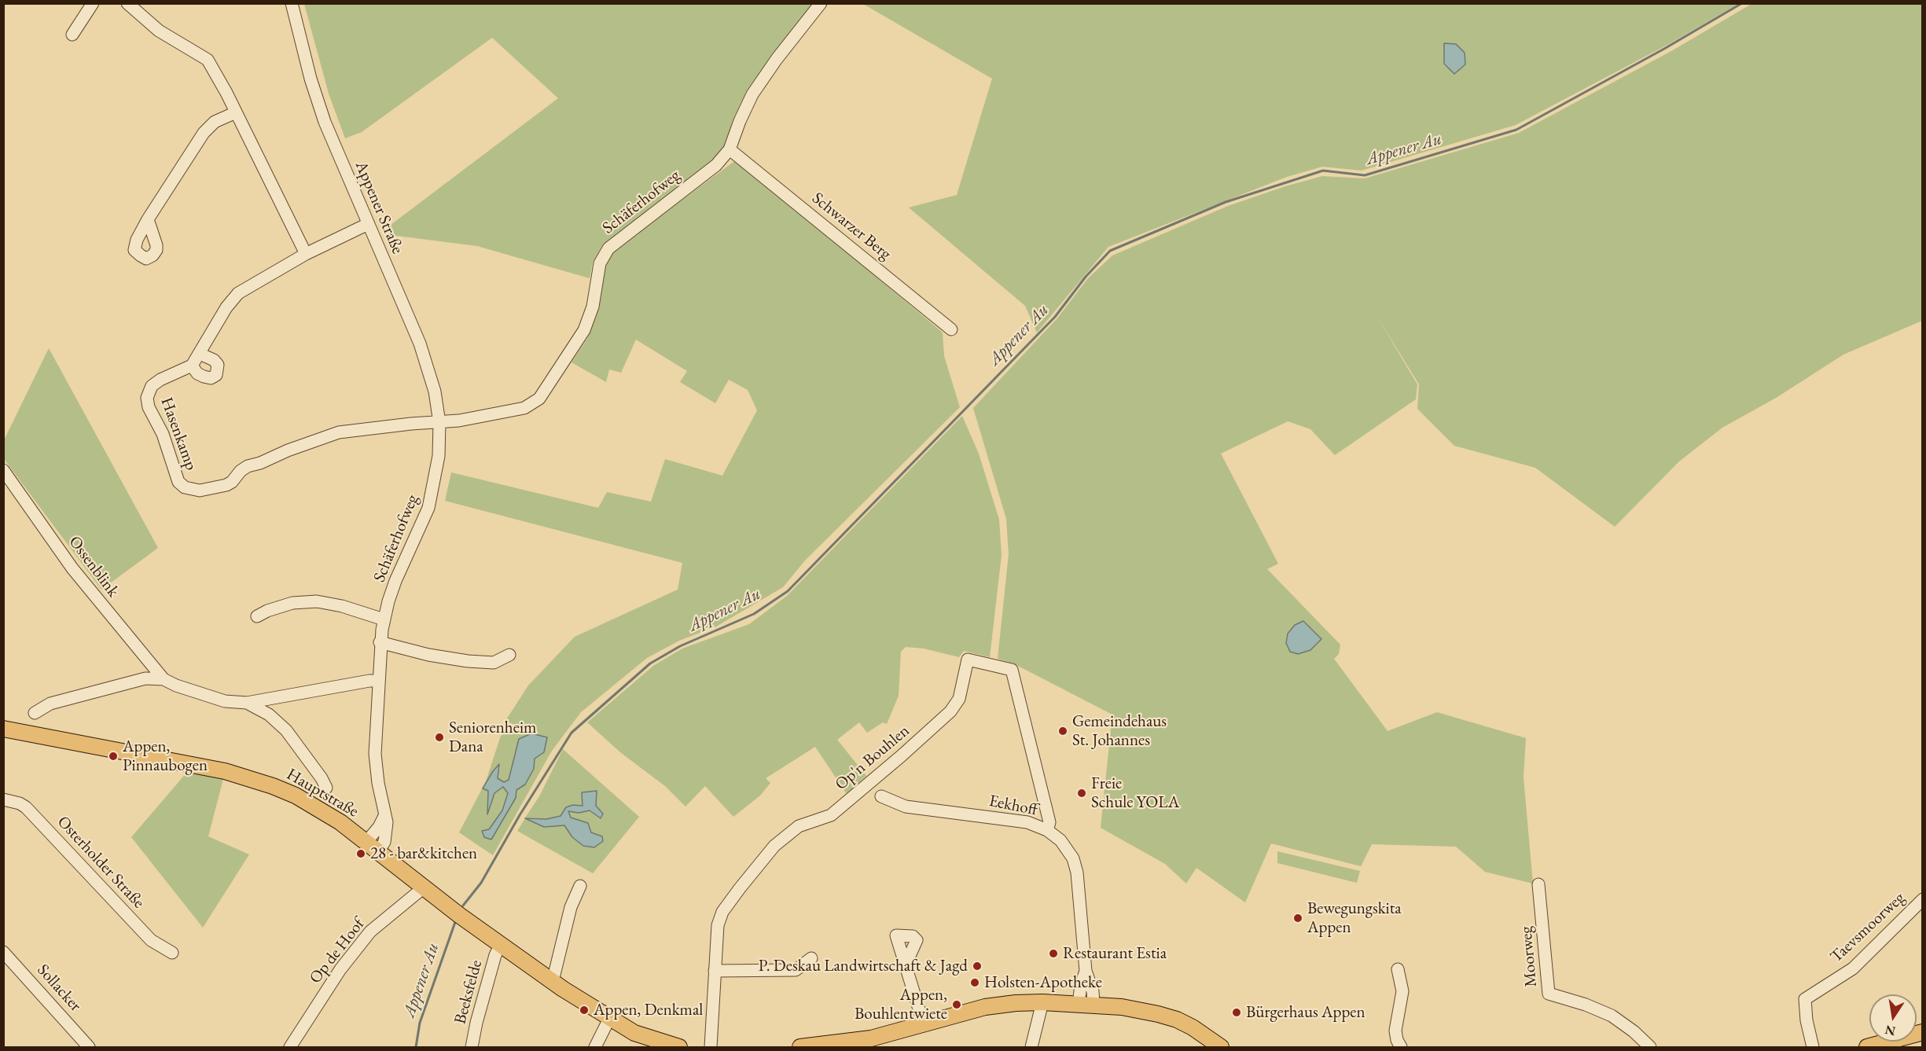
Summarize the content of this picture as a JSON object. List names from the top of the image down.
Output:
{
  "streets": {
    "main road": ["Hauptstraße"],
    "street": [
      "Schäferhofweg",
      "Appener Straße",
      "Schwarzer Berg",
      "Hasenkamp",
      "Ossenblink",
      "Op'n Bouhlen",
      "Eekhoff",
      "Osterholder Straße",
      "Taevsmoorweg",
      "Op de Hoof",
      "Moorweg",
      "Sollacker",
      "Beeksfelde"
    ]
  },
  "crossings": [
    ["Schäferhofweg", "Appener Straße"],
    ["Schäferhofweg", "Schwarzer Berg"],
    ["Schäferhofweg", "Hasenkamp"],
    ["Schäferhofweg", "Ossenblink"],
    ["Schäferhofweg", "Hauptstraße"],
    ["Appener Straße", "Hasenkamp"],
    ["Op'n Bouhlen", "Eekhoff"],
    ["Hauptstraße", "Op de Hoof"],
    ["Hauptstraße", "Beeksfelde"]
  ],
  "water": ["Appener Au"],
  "places": [
    "Gemeindehaus St. Johannes",
    "Seniorenheim Dana",
    "Appen, Pinnaubogen",
    "Freie Schule YOLA",
    "28 - bar&kitchen",
    "Bewegungskita Appen",
    "Restaurant Estia",
    "P. Deskau Landwirtschaft & Jagd",
    "Holsten-Apotheke",
    "Appen, Bouhlentwiete",
    "Appen, Denkmal",
    "Bürgerhaus Appen"
  ],
  "north": "bottom"
}
